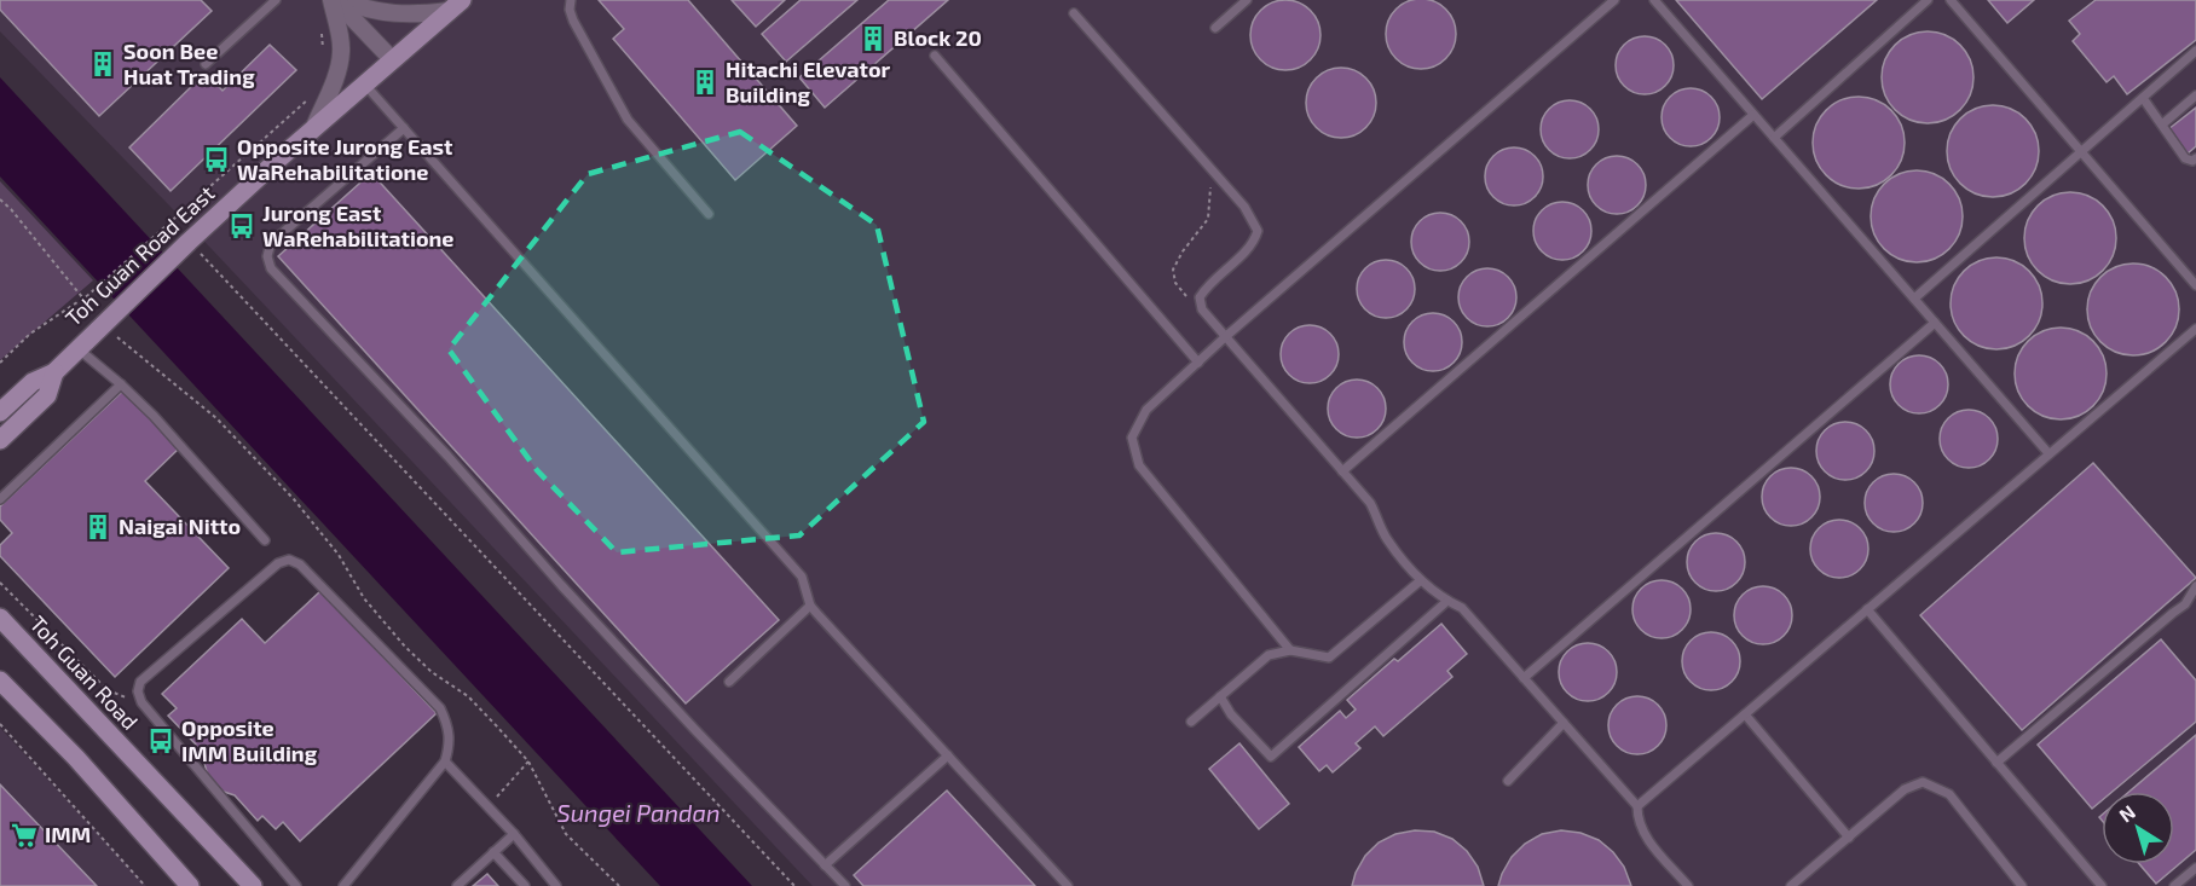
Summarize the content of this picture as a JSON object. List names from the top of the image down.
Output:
{
  "streets": {
    "street": ["Toh Guan Road East", "Toh Guan Road"]
  },
  "water": ["Sungei Pandan"],
  "places": {
    "building": [
      "Block 20",
      "Soon Bee Huat Trading",
      "Hitachi Elevator Building",
      "Naigai Nitto"
    ],
    "bus stop": ["Opposite Jurong East WaRehabilitatione", "Jurong East WaRehabilitatione", "Opposite IMM Building"],
    "supermarket": ["IMM"]
  },
  "north": "top left"
}
